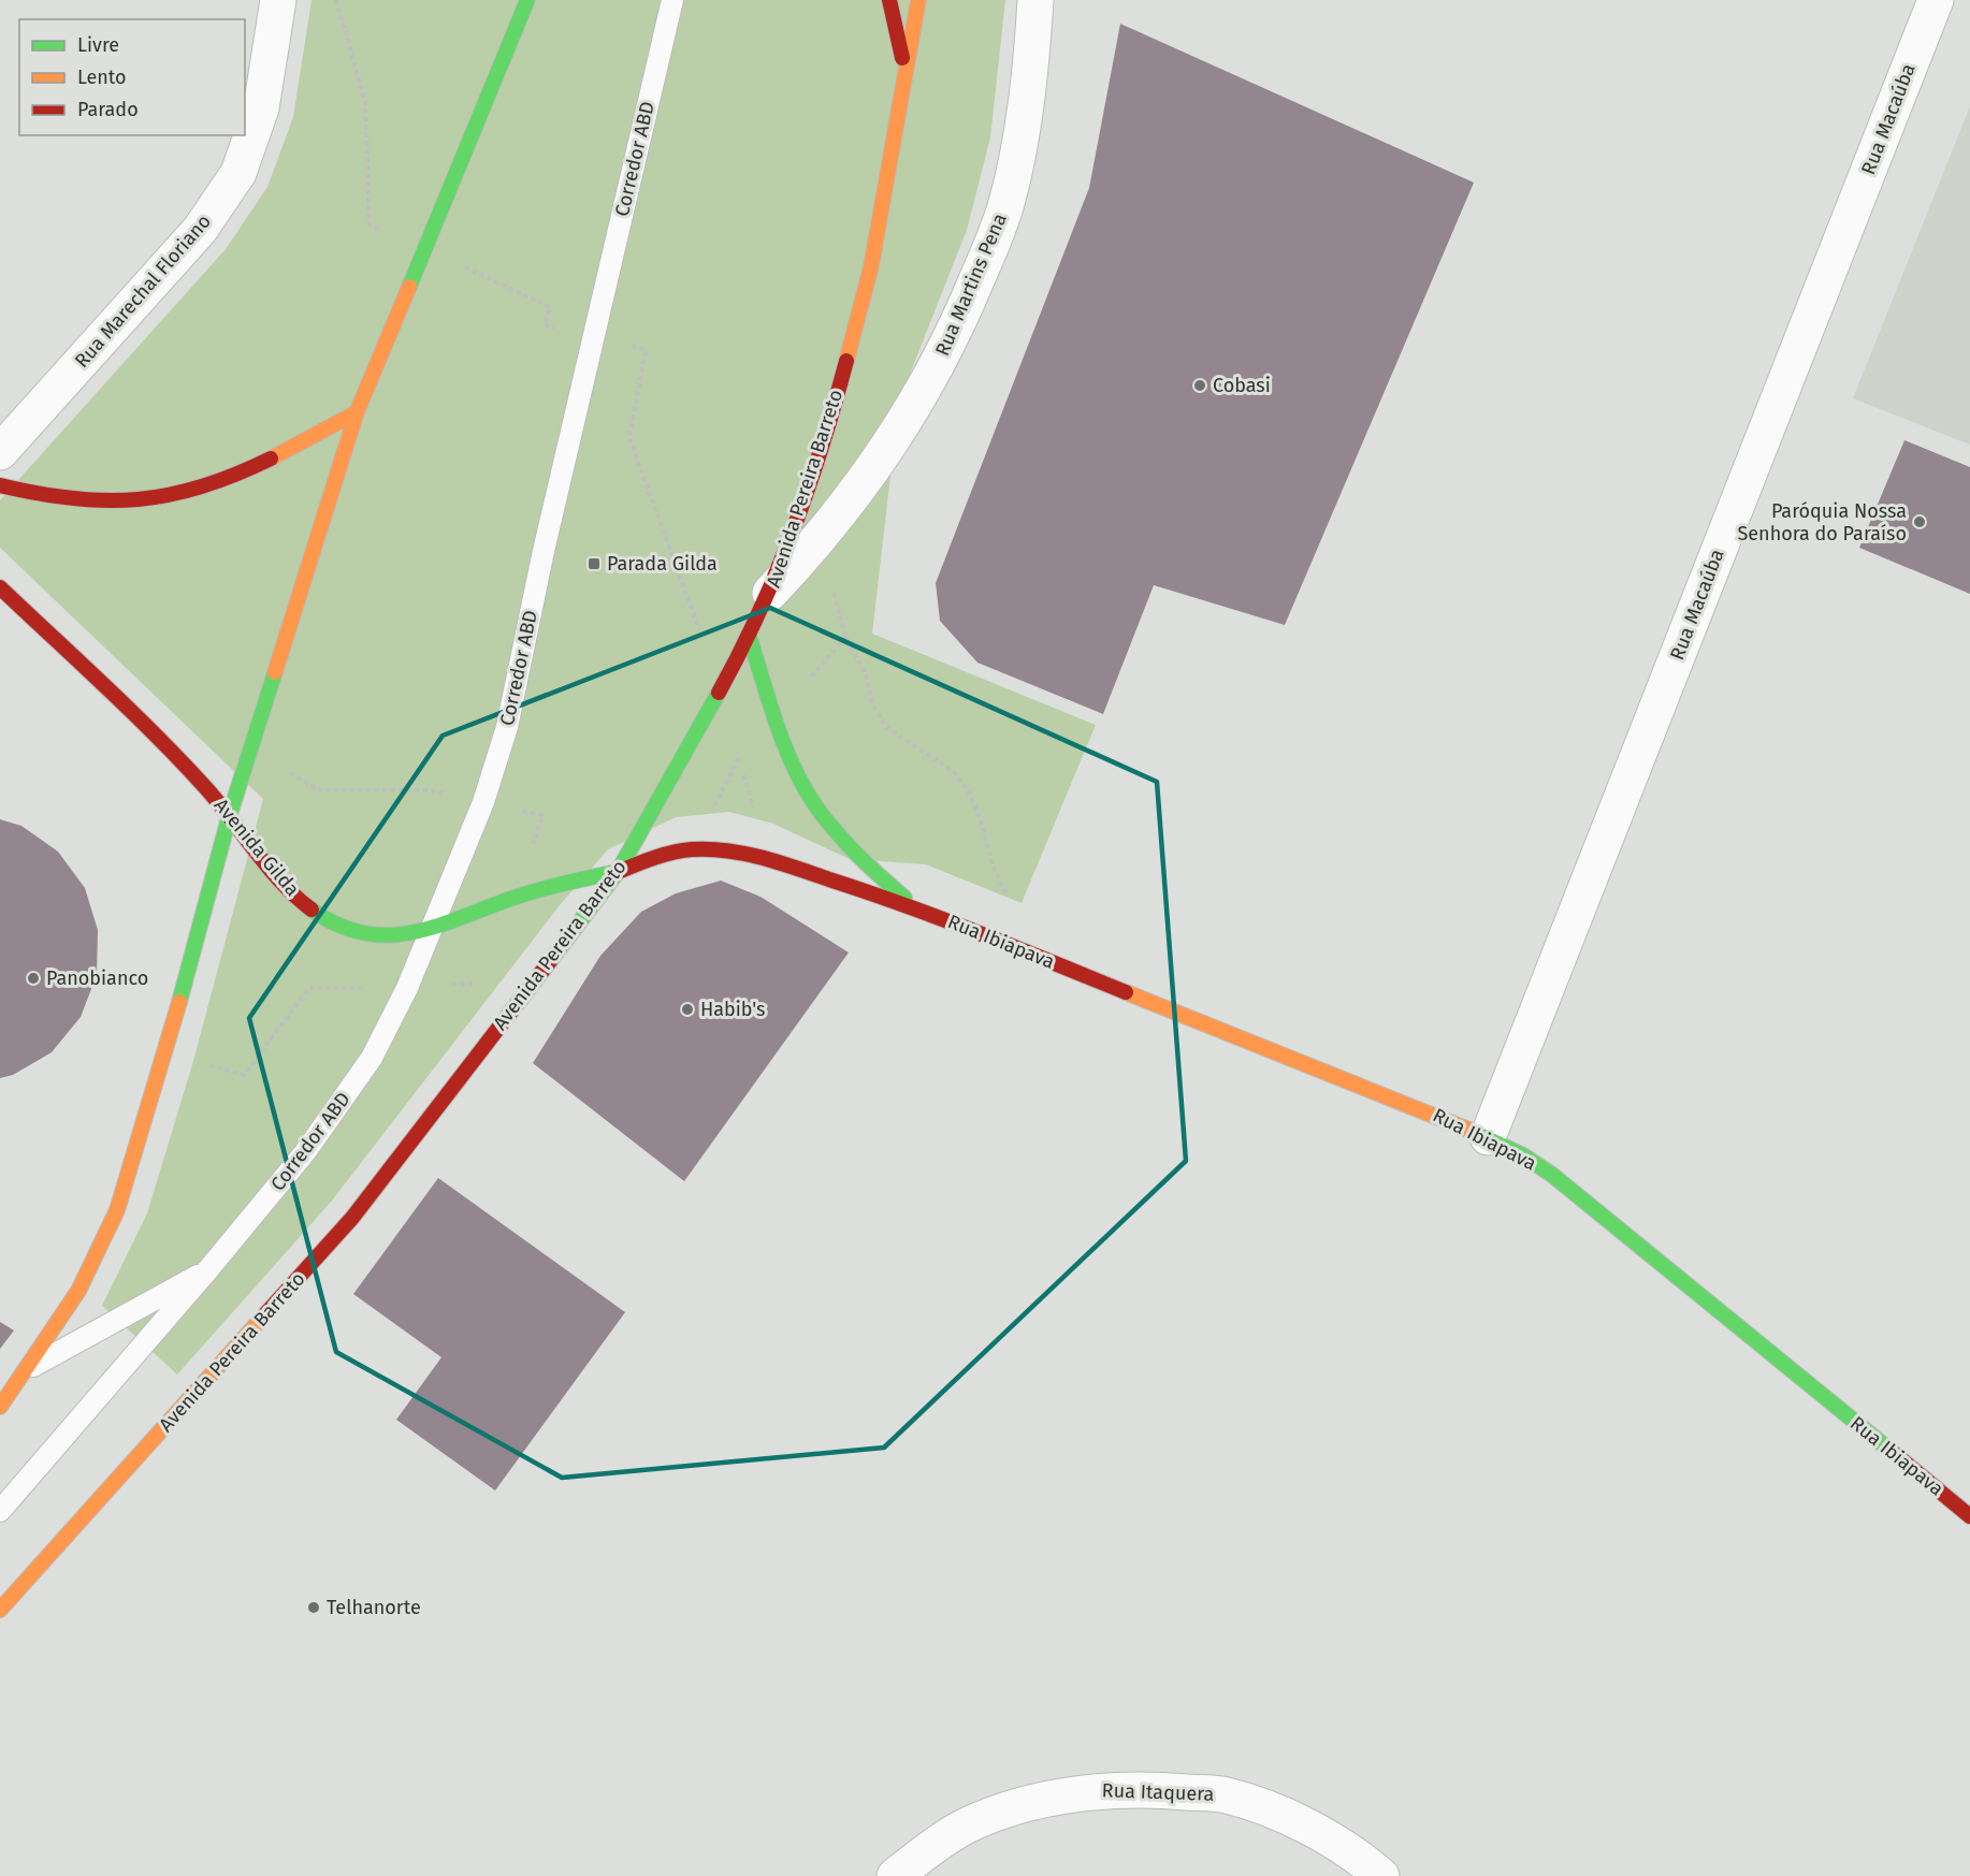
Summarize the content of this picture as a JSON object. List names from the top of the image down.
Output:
{
  "streets": {
    "main road": ["Avenida Pereira Barreto", "Avenida Gilda", "Rua Ibiapava"],
    "street": [
      "Rua Macaúba",
      "Rua Martins Pena",
      "Rua Marechal Floriano",
      "Rua Itaquera"
    ],
    "lane": ["Corredor ABD"]
  },
  "crossings": [
    ["Rua Macaúba", "Rua Ibiapava"],
    ["Corredor ABD", "Avenida Gilda"],
    ["Rua Martins Pena", "Avenida Pereira Barreto"],
    ["Avenida Pereira Barreto", "Avenida Gilda"],
    ["Avenida Pereira Barreto", "Rua Ibiapava"],
    ["Avenida Gilda", "Rua Ibiapava"]
  ],
  "places": {
    "other": [
      "Cobasi",
      "Paróquia Nossa Senhora do Paraíso",
      "Panobianco",
      "Habib's",
      "Telhanorte"
    ],
    "transit": ["Parada Gilda"]
  },
  "legend": ["Livre", "Lento", "Parado"]
}
